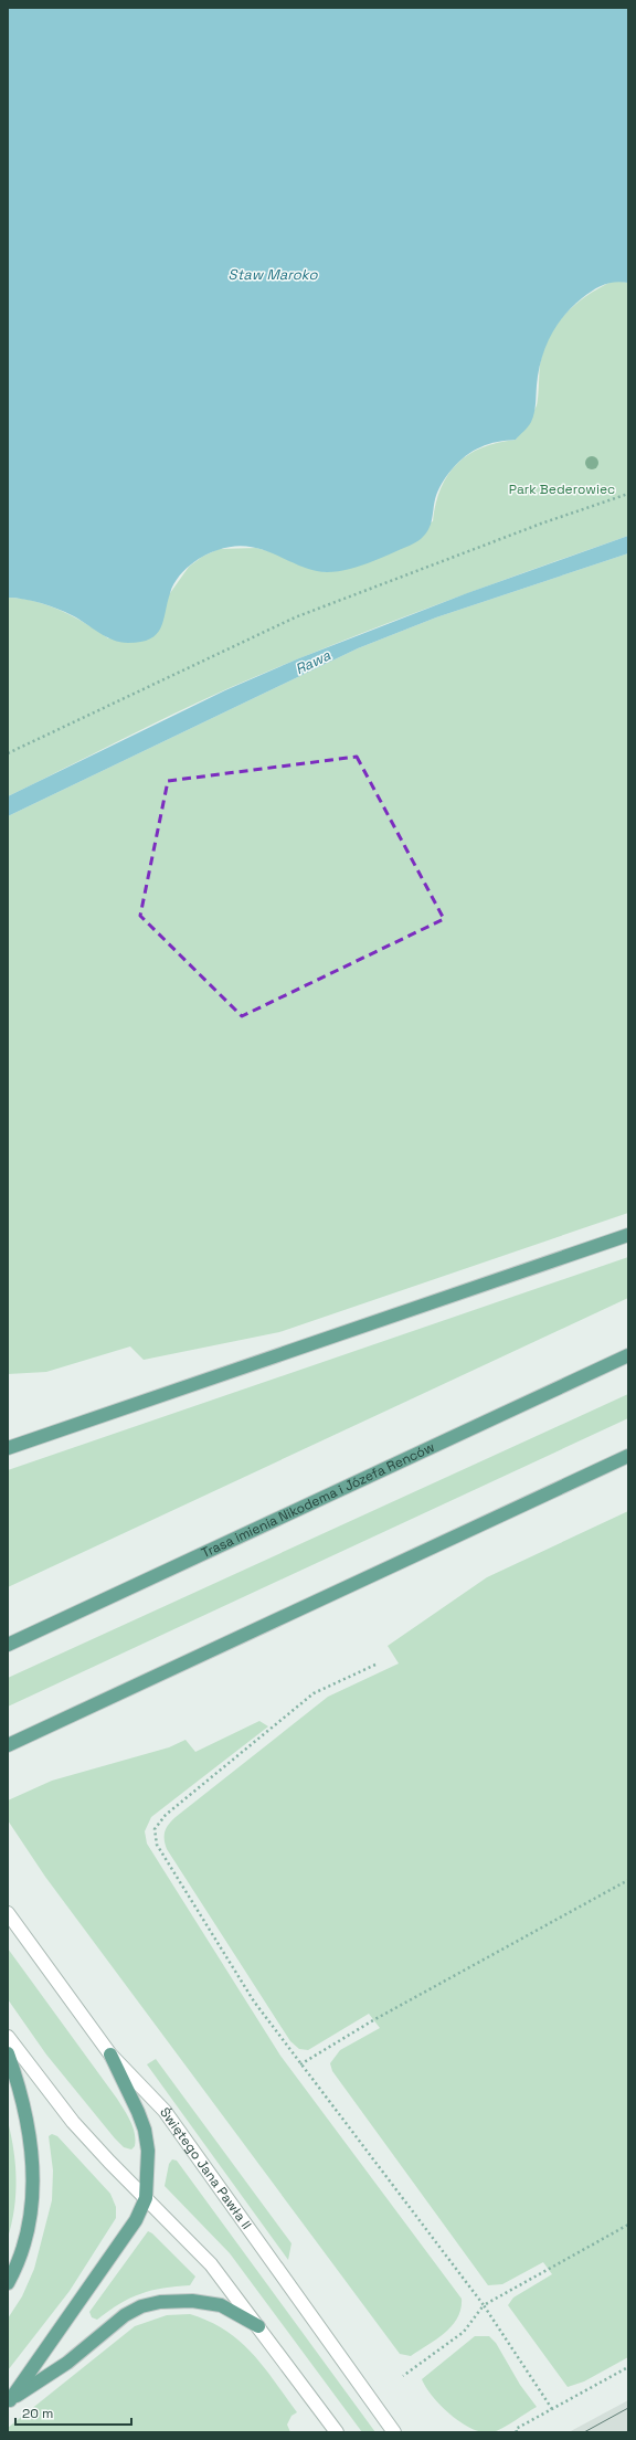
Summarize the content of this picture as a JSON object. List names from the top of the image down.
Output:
{
  "streets": {
    "main road": ["Trasa imienia Nikodema i Józefa Renców"],
    "street": ["Świętego Jana Pawła II"]
  },
  "water": ["Staw Maroko", "Rawa"],
  "parks": ["Park Bederowiec"],
  "scale_bar": "20 m"
}
